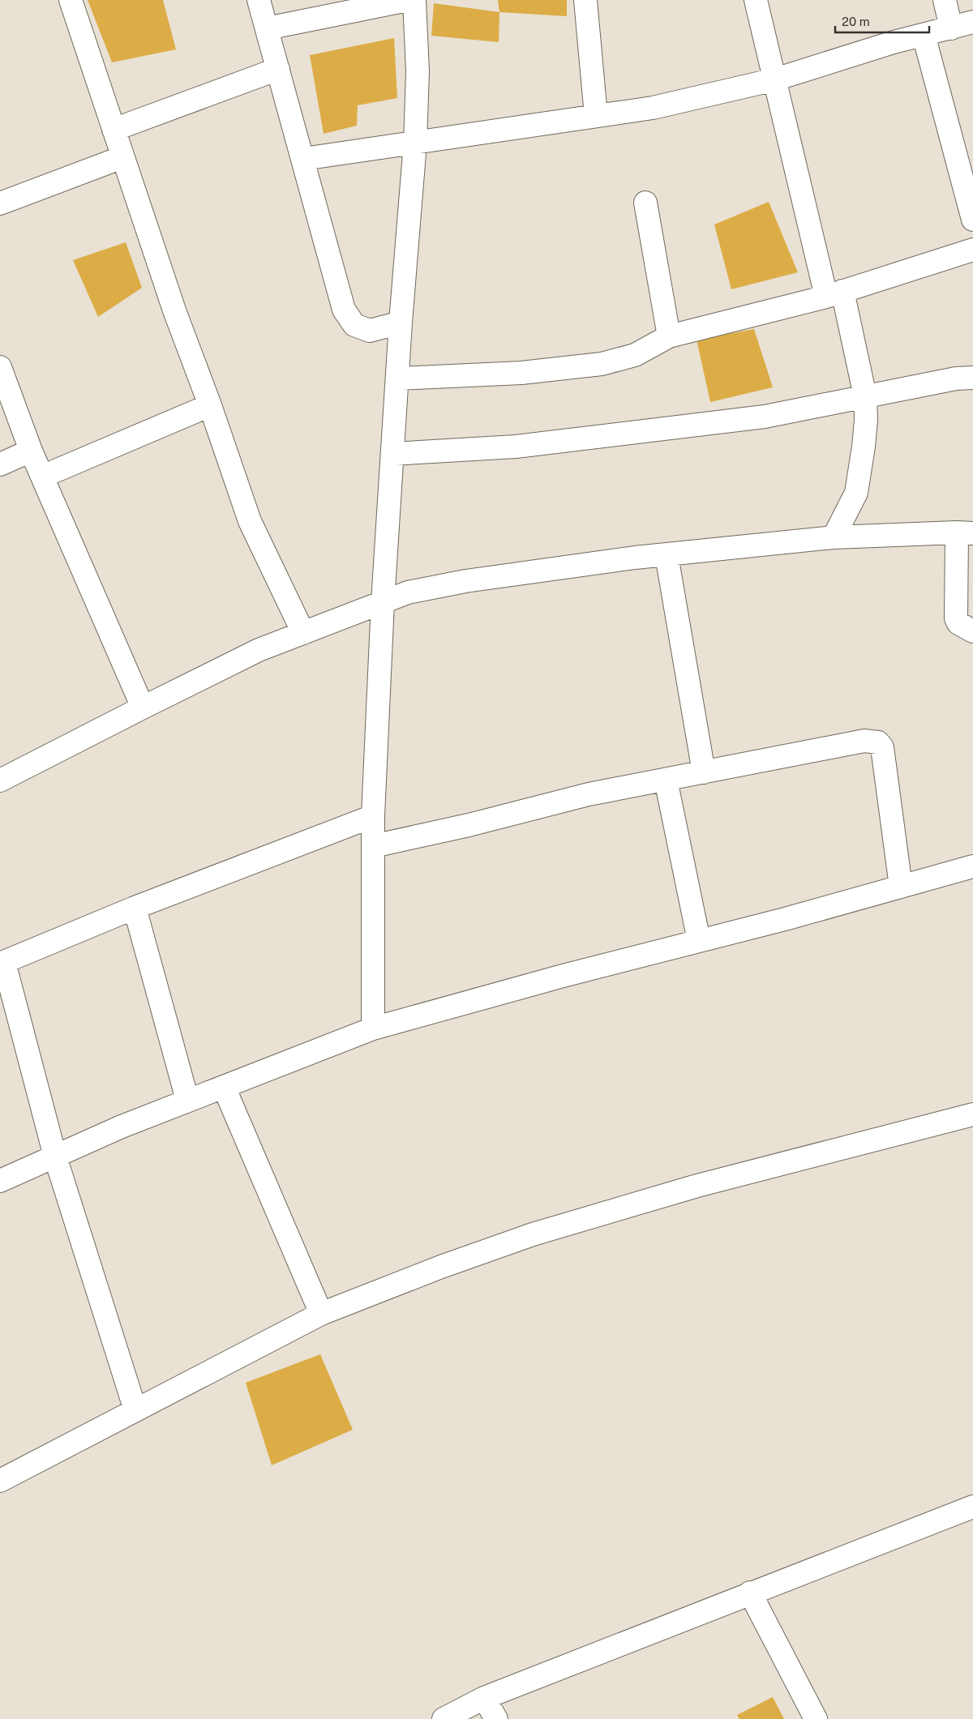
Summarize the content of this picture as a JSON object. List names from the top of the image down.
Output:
{
  "scale_bar": "20 m"
}
